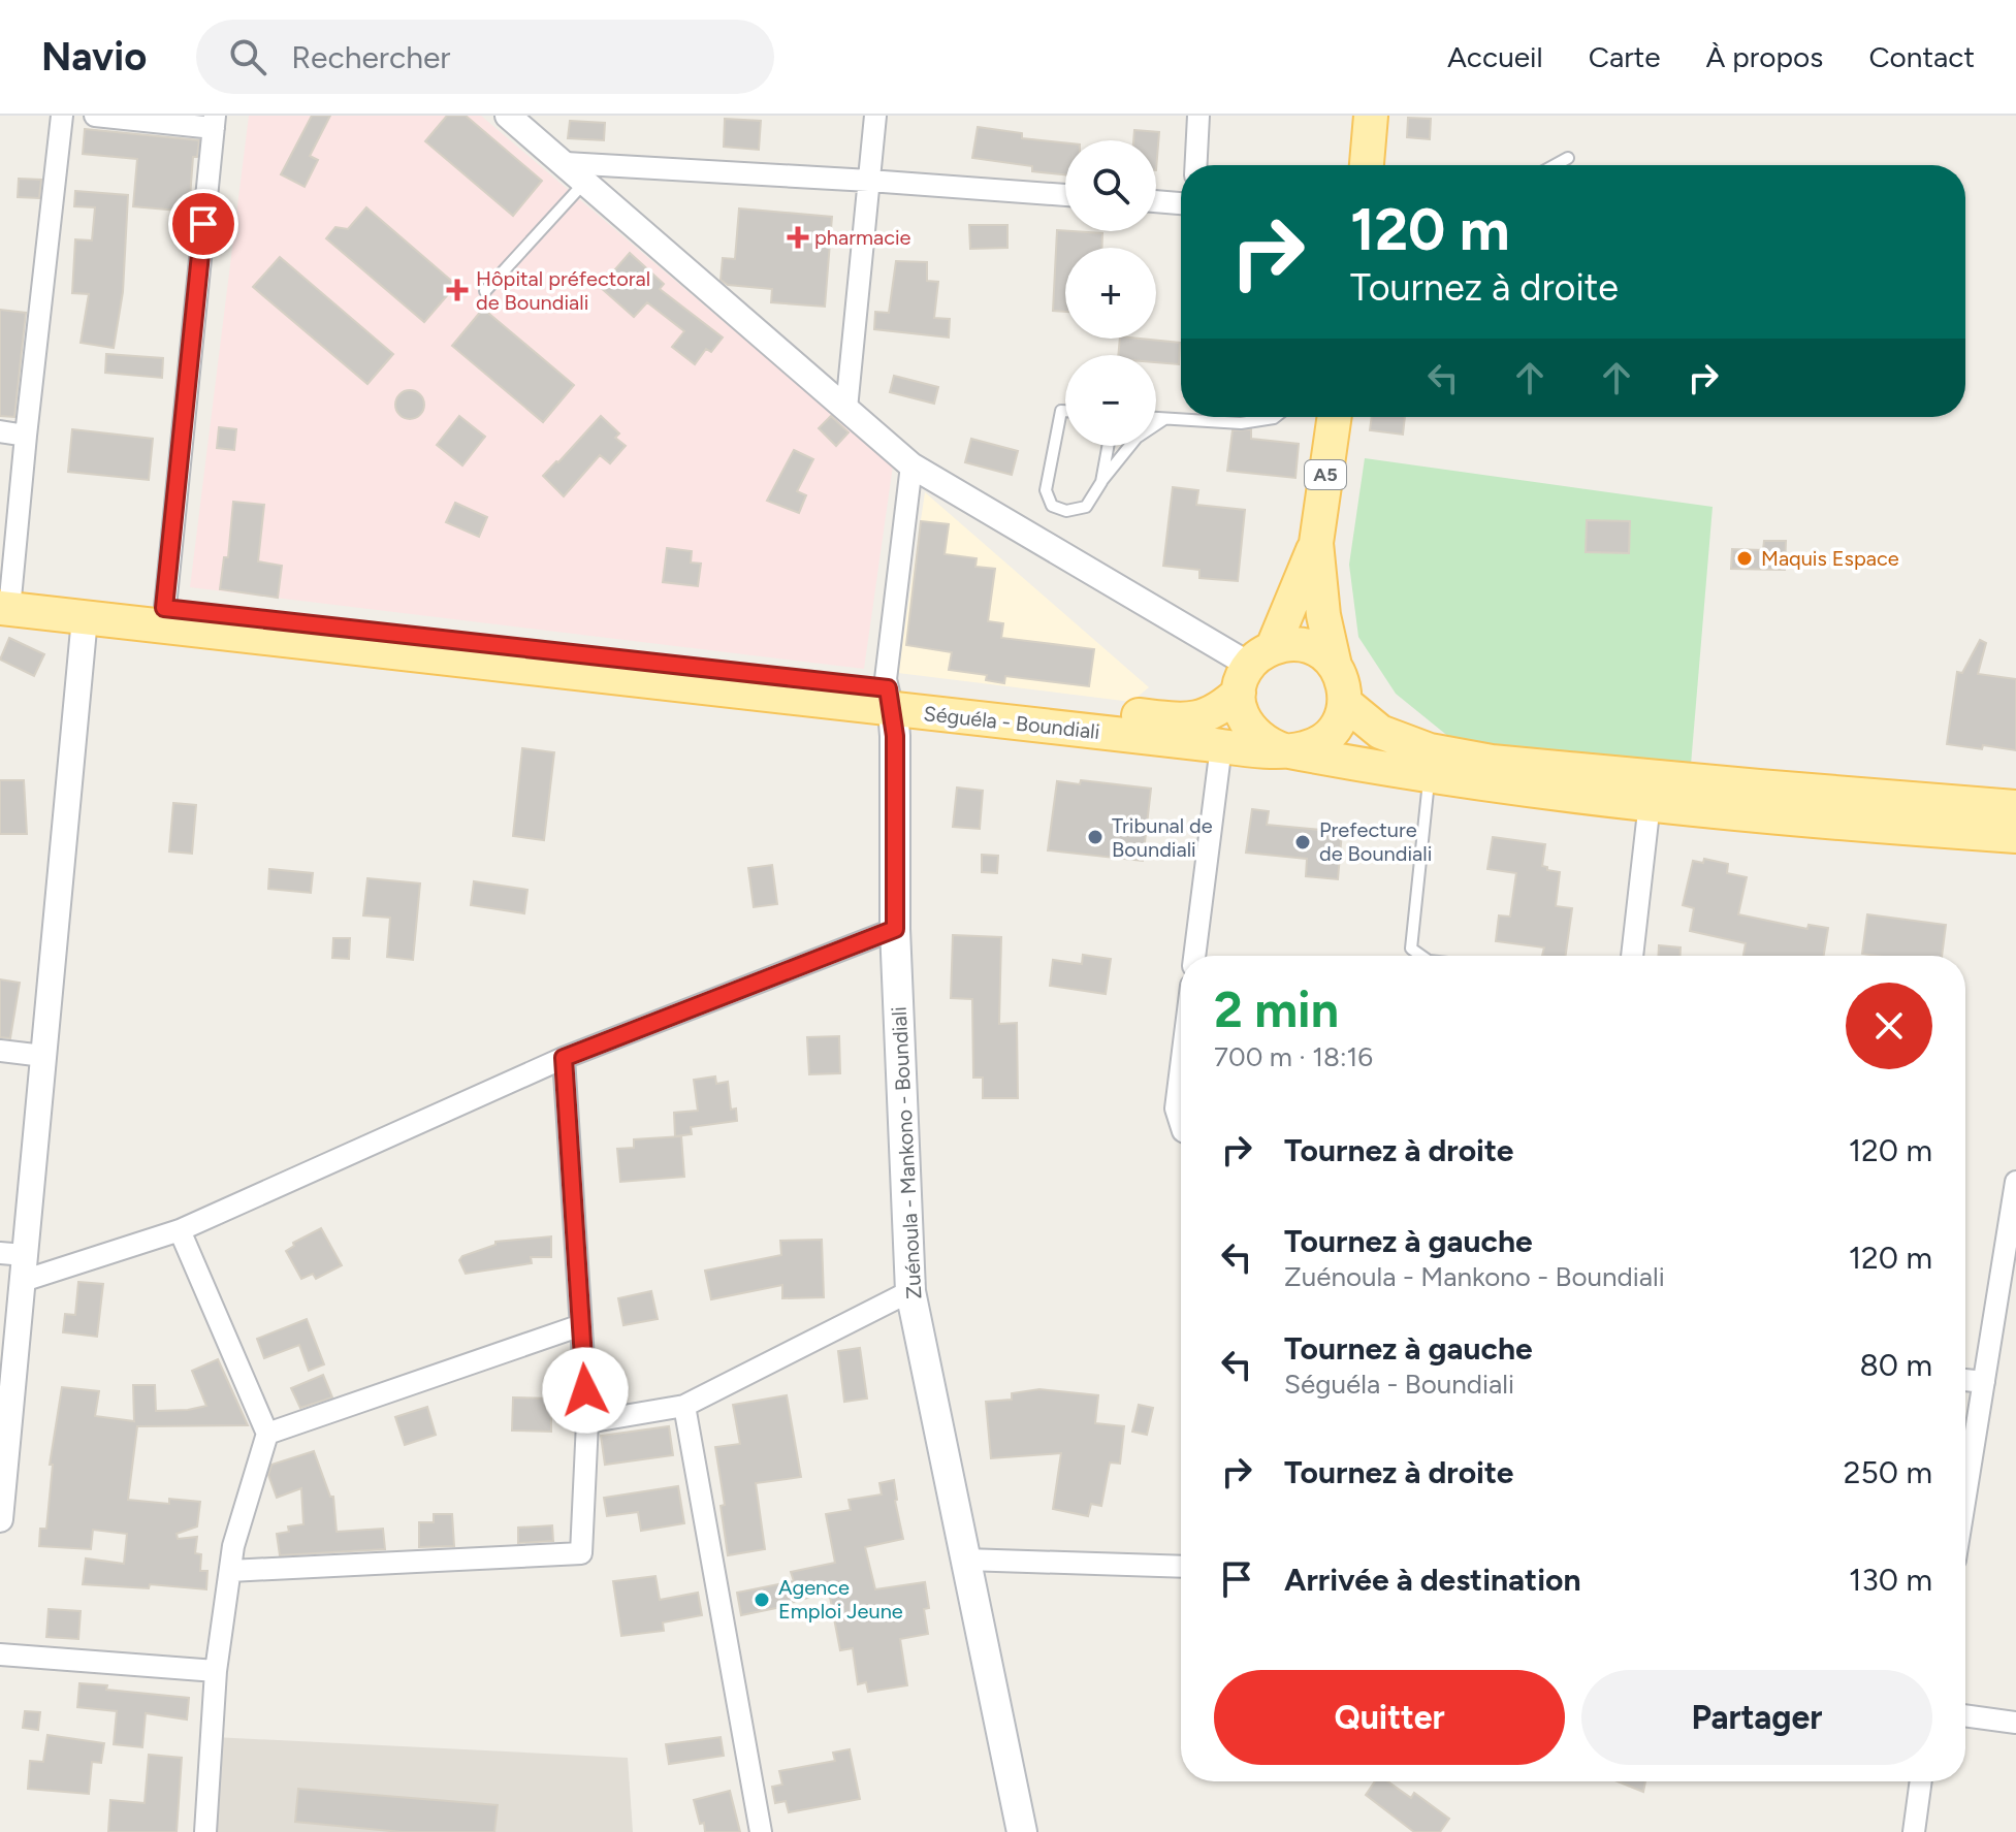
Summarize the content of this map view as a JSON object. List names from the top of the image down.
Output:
{
  "streets": {
    "main road": ["A5", "Séguéla - Boundiali", "Zuénoula - Mankono - Boundiali"]
  },
  "crossings": [
    ["A5", "Séguéla - Boundiali"],
    ["Séguéla - Boundiali", "Zuénoula - Mankono - Boundiali"]
  ],
  "places": {
    "health": ["pharmacie", "Hôpital préfectoral de Boundiali"],
    "other": [
      "Maquis Espace",
      "Tribunal de Boundiali",
      "Prefecture de Boundiali",
      "Agence Emploi Jeune"
    ]
  },
  "page": {
    "header": "Navio",
    "search": "Rechercher",
    "nav": [
      "Accueil",
      "Carte",
      "À propos",
      "Contact"
    ],
    "map_buttons": ["+", "−"],
    "turn": ["120 m", "Tournez à droite"],
    "heading": ["2 min", "700 m · 18:16"],
    "list": [
      {
        "name": "Tournez à droite",
        "value": "120 m"
      },
      {
        "name": "Tournez à gauche",
        "note": "Zuénoula - Mankono - Boundiali",
        "value": "120 m"
      },
      {
        "name": "Tournez à gauche",
        "note": "Séguéla - Boundiali",
        "value": "80 m"
      },
      {
        "name": "Tournez à droite",
        "value": "250 m"
      },
      {
        "name": "Arrivée à destination",
        "value": "130 m"
      }
    ],
    "buttons": ["Quitter", "Partager"]
  }
}
